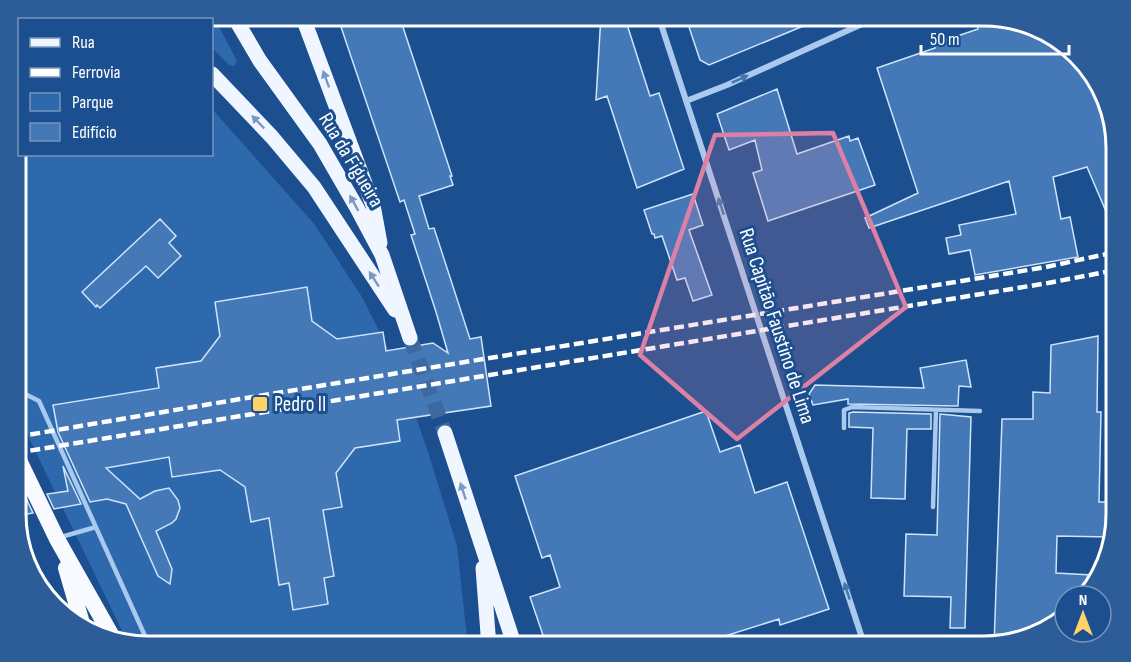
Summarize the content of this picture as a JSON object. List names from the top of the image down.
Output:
{
  "streets": {
    "main road": ["Rua da Figueira"],
    "street": ["Rua Capitão Faustino de Lima"]
  },
  "one_way": ["Rua Capitão Faustino de Lima"],
  "places": {
    "transit": ["Pedro II"]
  },
  "legend": [
    "Rua",
    "Ferrovia",
    "Parque",
    "Edifício"
  ],
  "scale_bar": "50 m",
  "north": "top"
}
